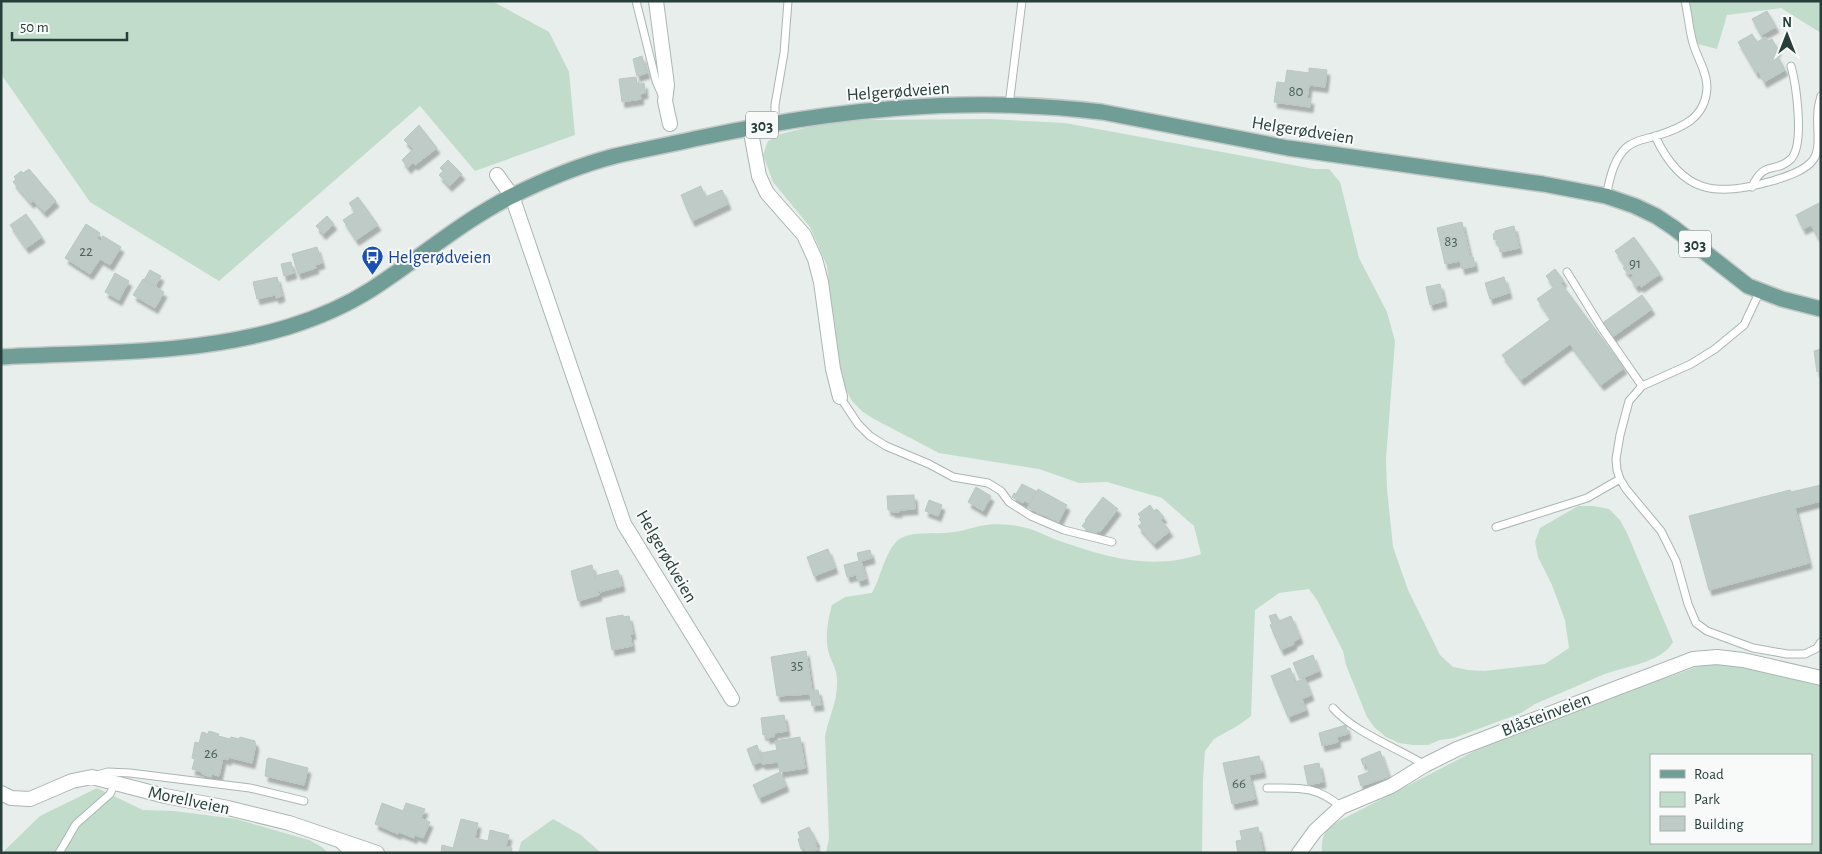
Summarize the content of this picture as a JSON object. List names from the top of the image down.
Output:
{
  "streets": {
    "main road": ["Helgerødveien", "303"],
    "street": ["Blåsteinveien", "Morellveien"]
  },
  "places": {
    "bus stop": ["Helgerødveien"]
  },
  "house_numbers": [
    "80",
    "83",
    "22",
    "91",
    "35",
    "26",
    "66"
  ],
  "legend": ["Road", "Park", "Building"],
  "scale_bar": "50 m",
  "north": "top"
}
